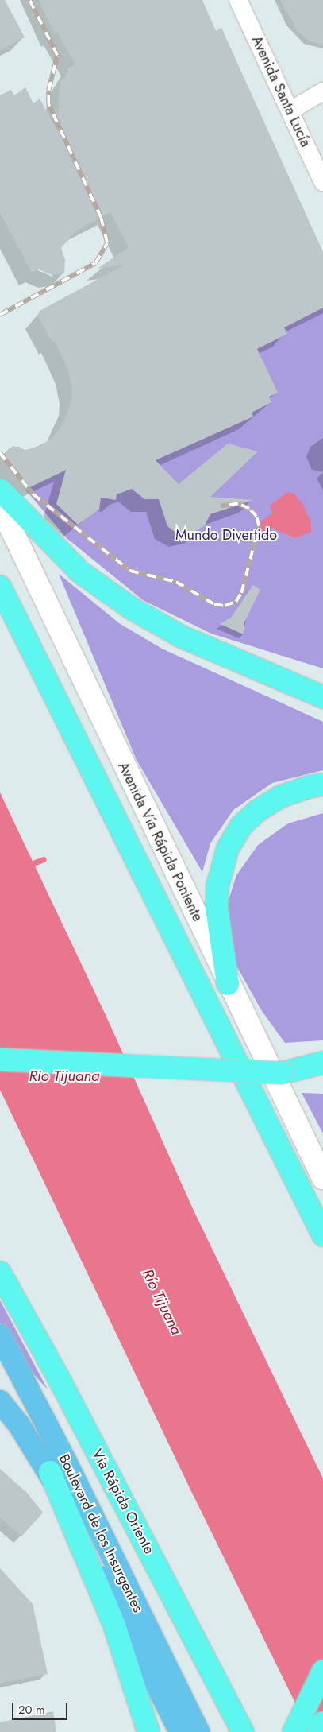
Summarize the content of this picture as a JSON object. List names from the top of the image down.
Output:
{
  "streets": {
    "highway": ["Avenida Vía Rápida Poniente", "Vía Rápida Oriente"],
    "main road": ["Boulevard de los Insurgentes"],
    "street": ["Avenida Santa Lucía"]
  },
  "water": ["Rio Tijuana", "Río Tijuana"],
  "parks": ["Mundo Divertido"],
  "scale_bar": "20 m"
}
